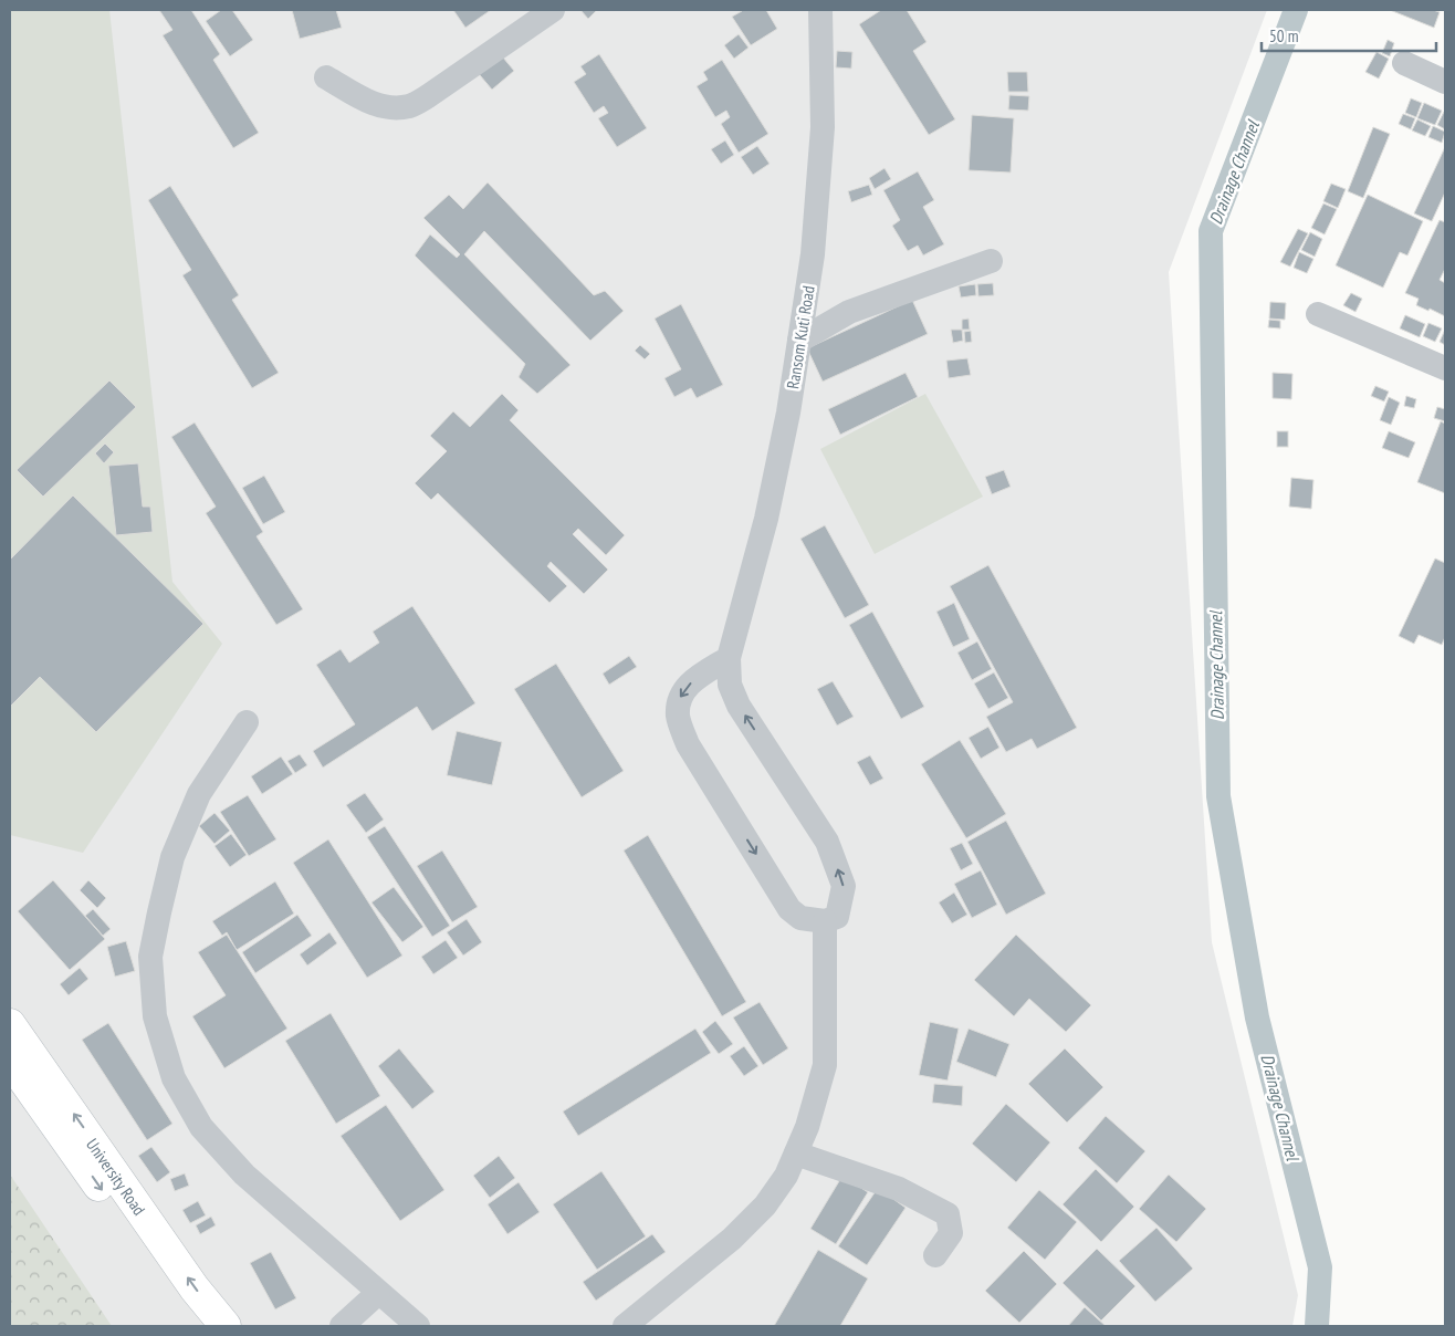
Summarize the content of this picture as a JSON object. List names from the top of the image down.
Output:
{
  "streets": {
    "main road": ["University Road"],
    "street": ["Ransom Kuti Road"]
  },
  "water": ["Drainage Channel"],
  "scale_bar": "50 m"
}
